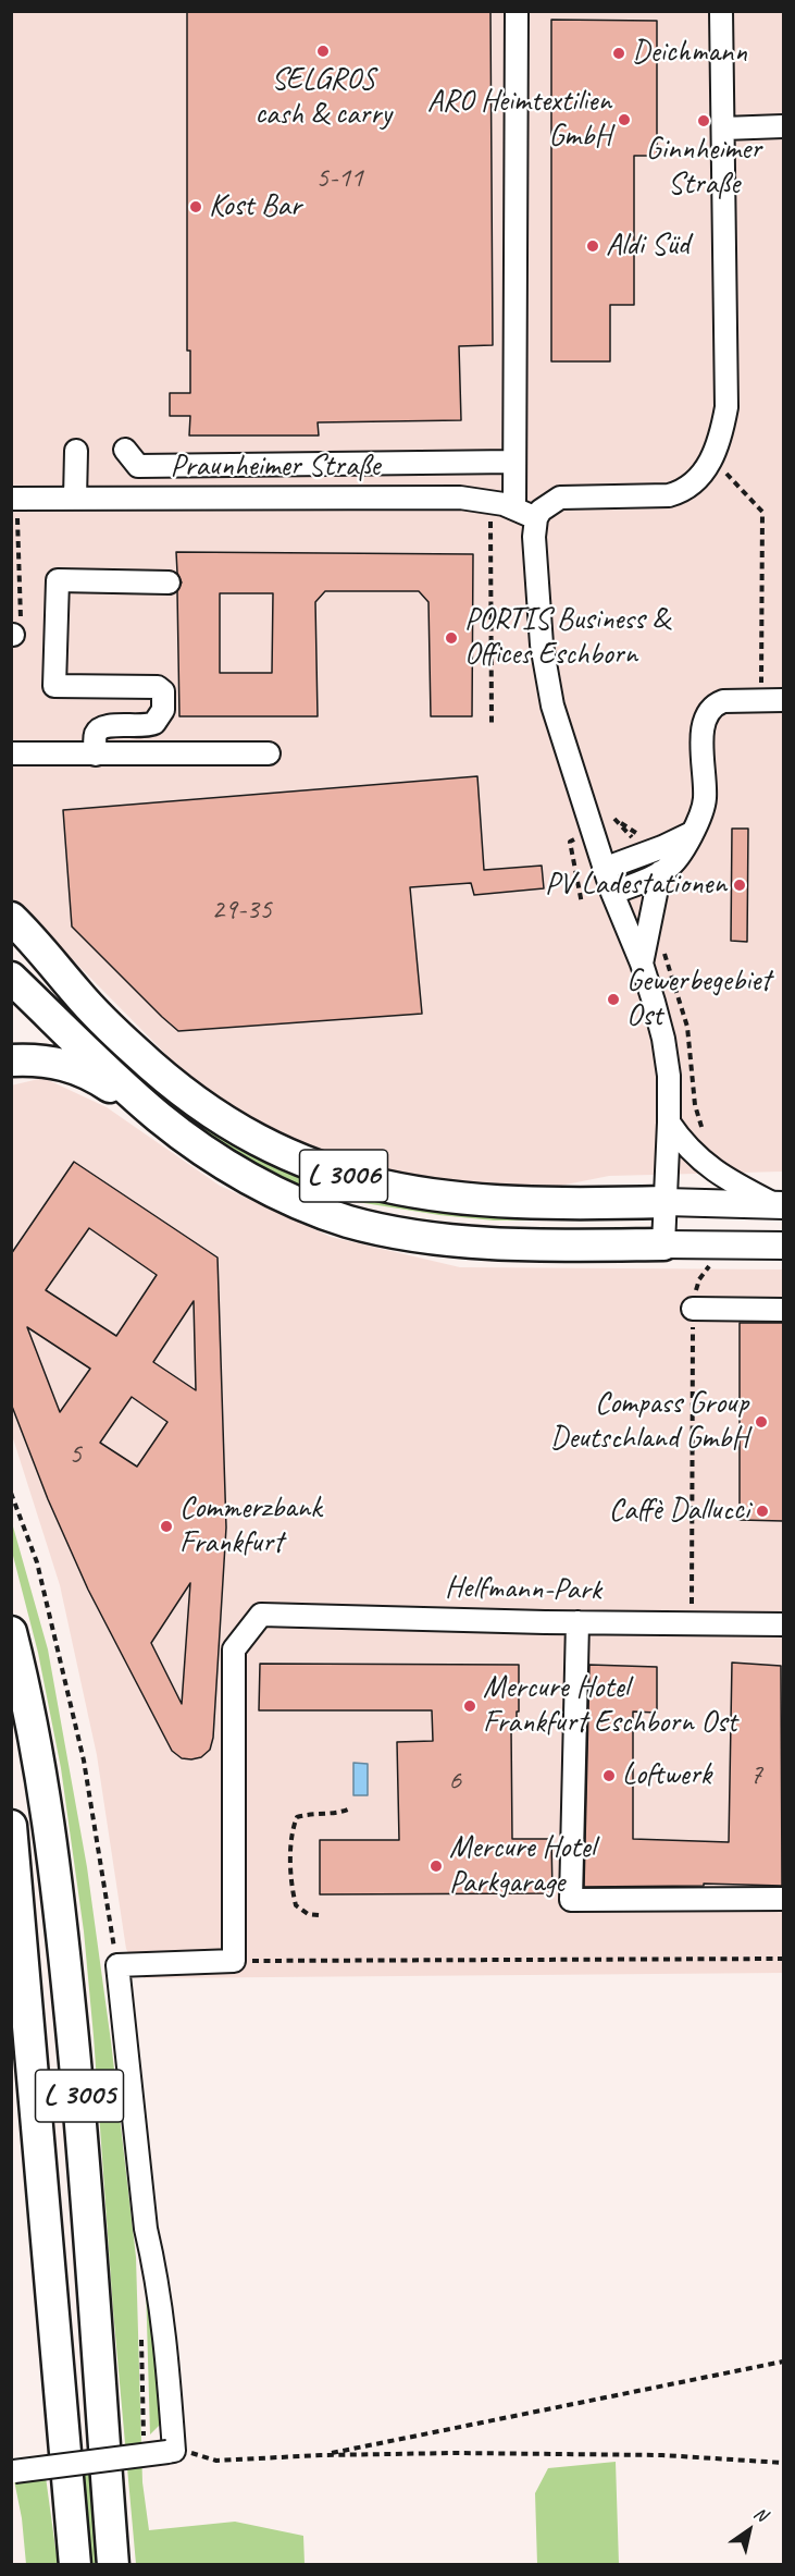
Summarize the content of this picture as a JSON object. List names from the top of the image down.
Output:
{
  "streets": {
    "highway": ["L 3006", "L 3005"],
    "street": ["Praunheimer Straße", "Helfmann-Park"]
  },
  "places": [
    "SELGROS cash & carry",
    "Deichmann",
    "ARO Heimtextilien GmbH",
    "Ginnheimer Straße",
    "Kost Bar",
    "Aldi Süd",
    "PORTIS Business & Offices Eschborn",
    "PV Ladestationen",
    "Gewerbegebiet Ost",
    "Compass Group Deutschland GmbH",
    "Caffè Dallucci",
    "Commerzbank Frankfurt",
    "Mercure Hotel Frankfurt Eschborn Ost",
    "Loftwerk",
    "Mercure Hotel Parkgarage"
  ],
  "house_numbers": [
    "5-11",
    "29-35",
    "5",
    "7",
    "6"
  ],
  "north": "top right"
}
